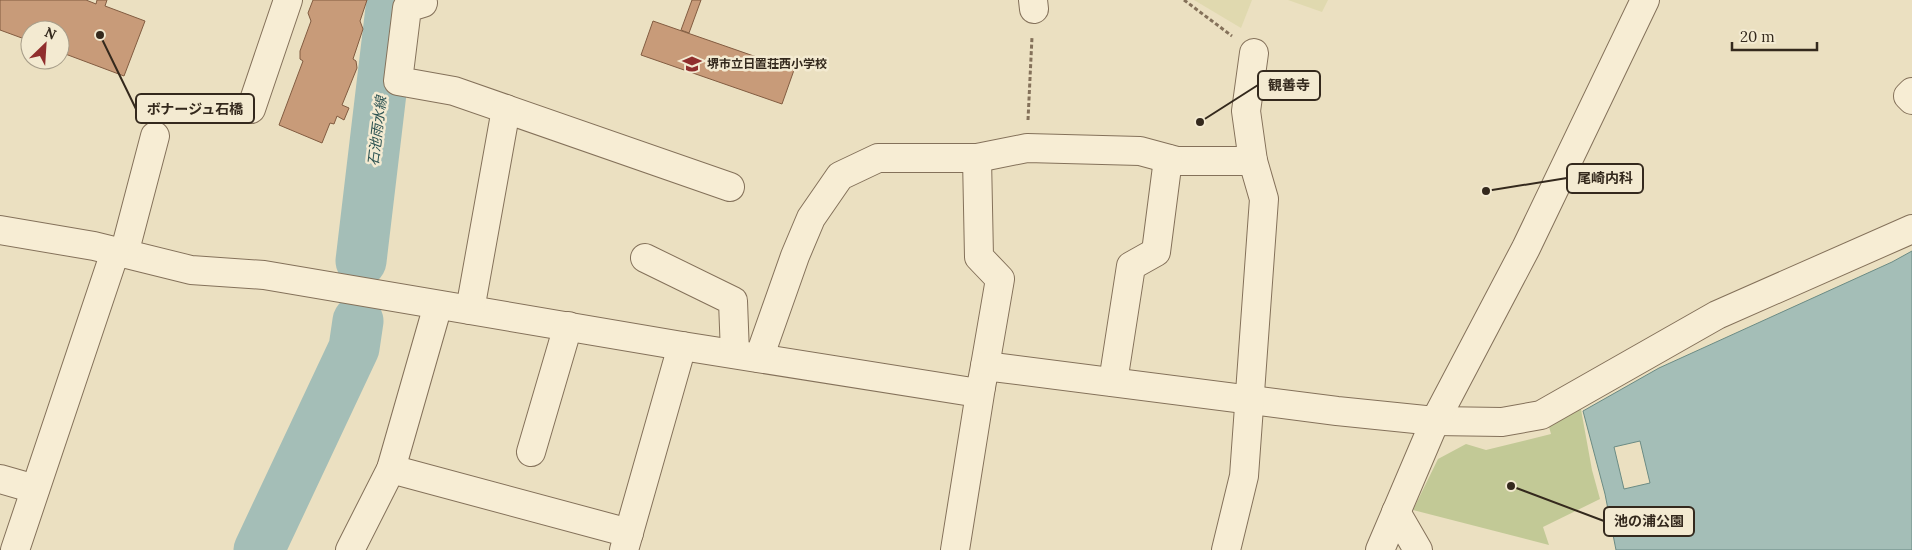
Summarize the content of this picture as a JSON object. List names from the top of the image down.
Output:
{
  "water": ["石池雨水線"],
  "places": {
    "other": [
      "ボナージュ石橋",
      "観善寺",
      "尾崎内科",
      "池の浦公園"
    ],
    "school or university": ["堺市立日置荘西小学校"]
  },
  "scale_bar": "20 m",
  "north": "top right"
}
